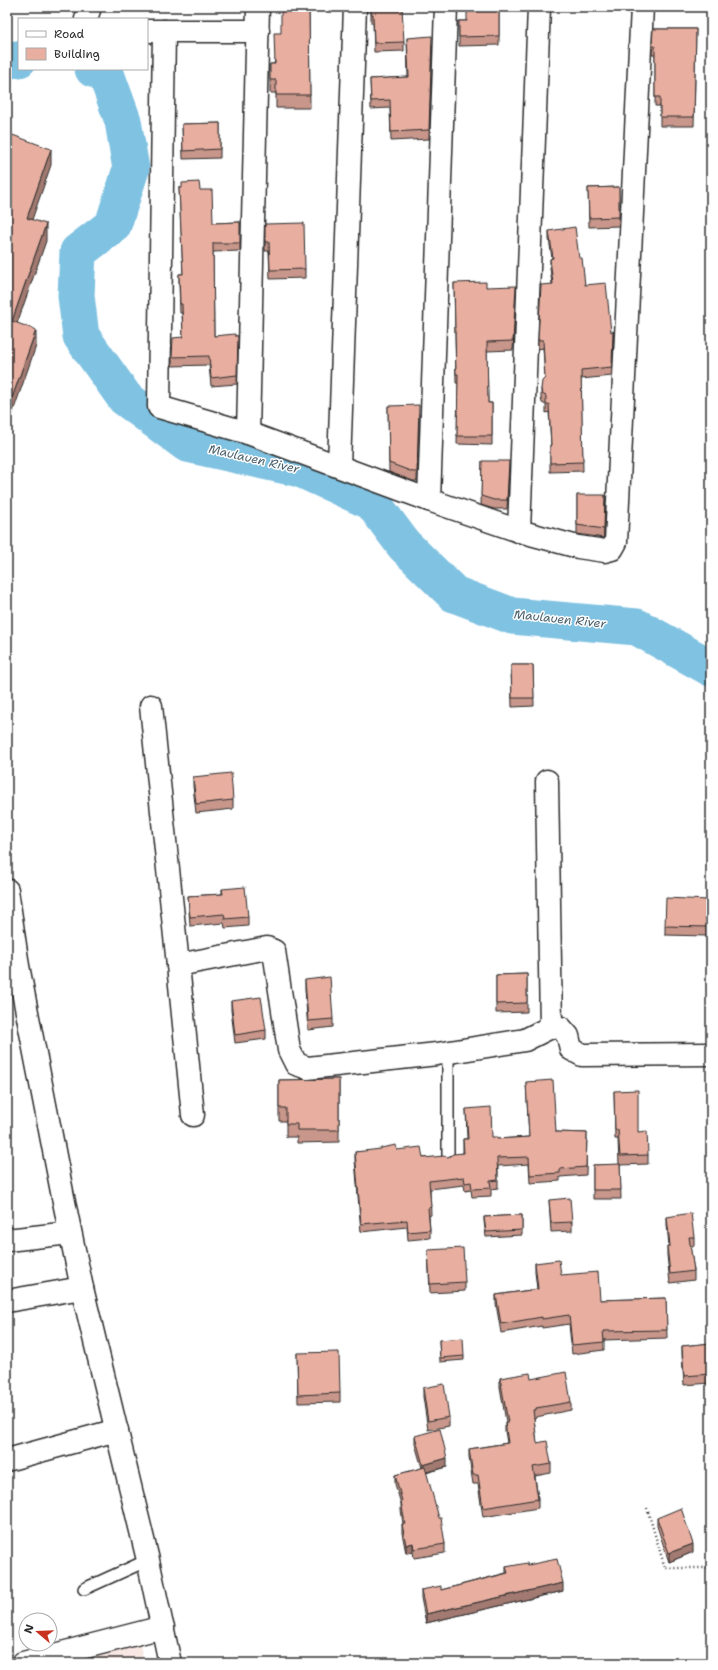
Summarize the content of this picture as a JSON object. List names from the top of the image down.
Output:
{
  "water": ["Maulauen River"],
  "legend": ["Road", "Building"],
  "north": "left"
}
